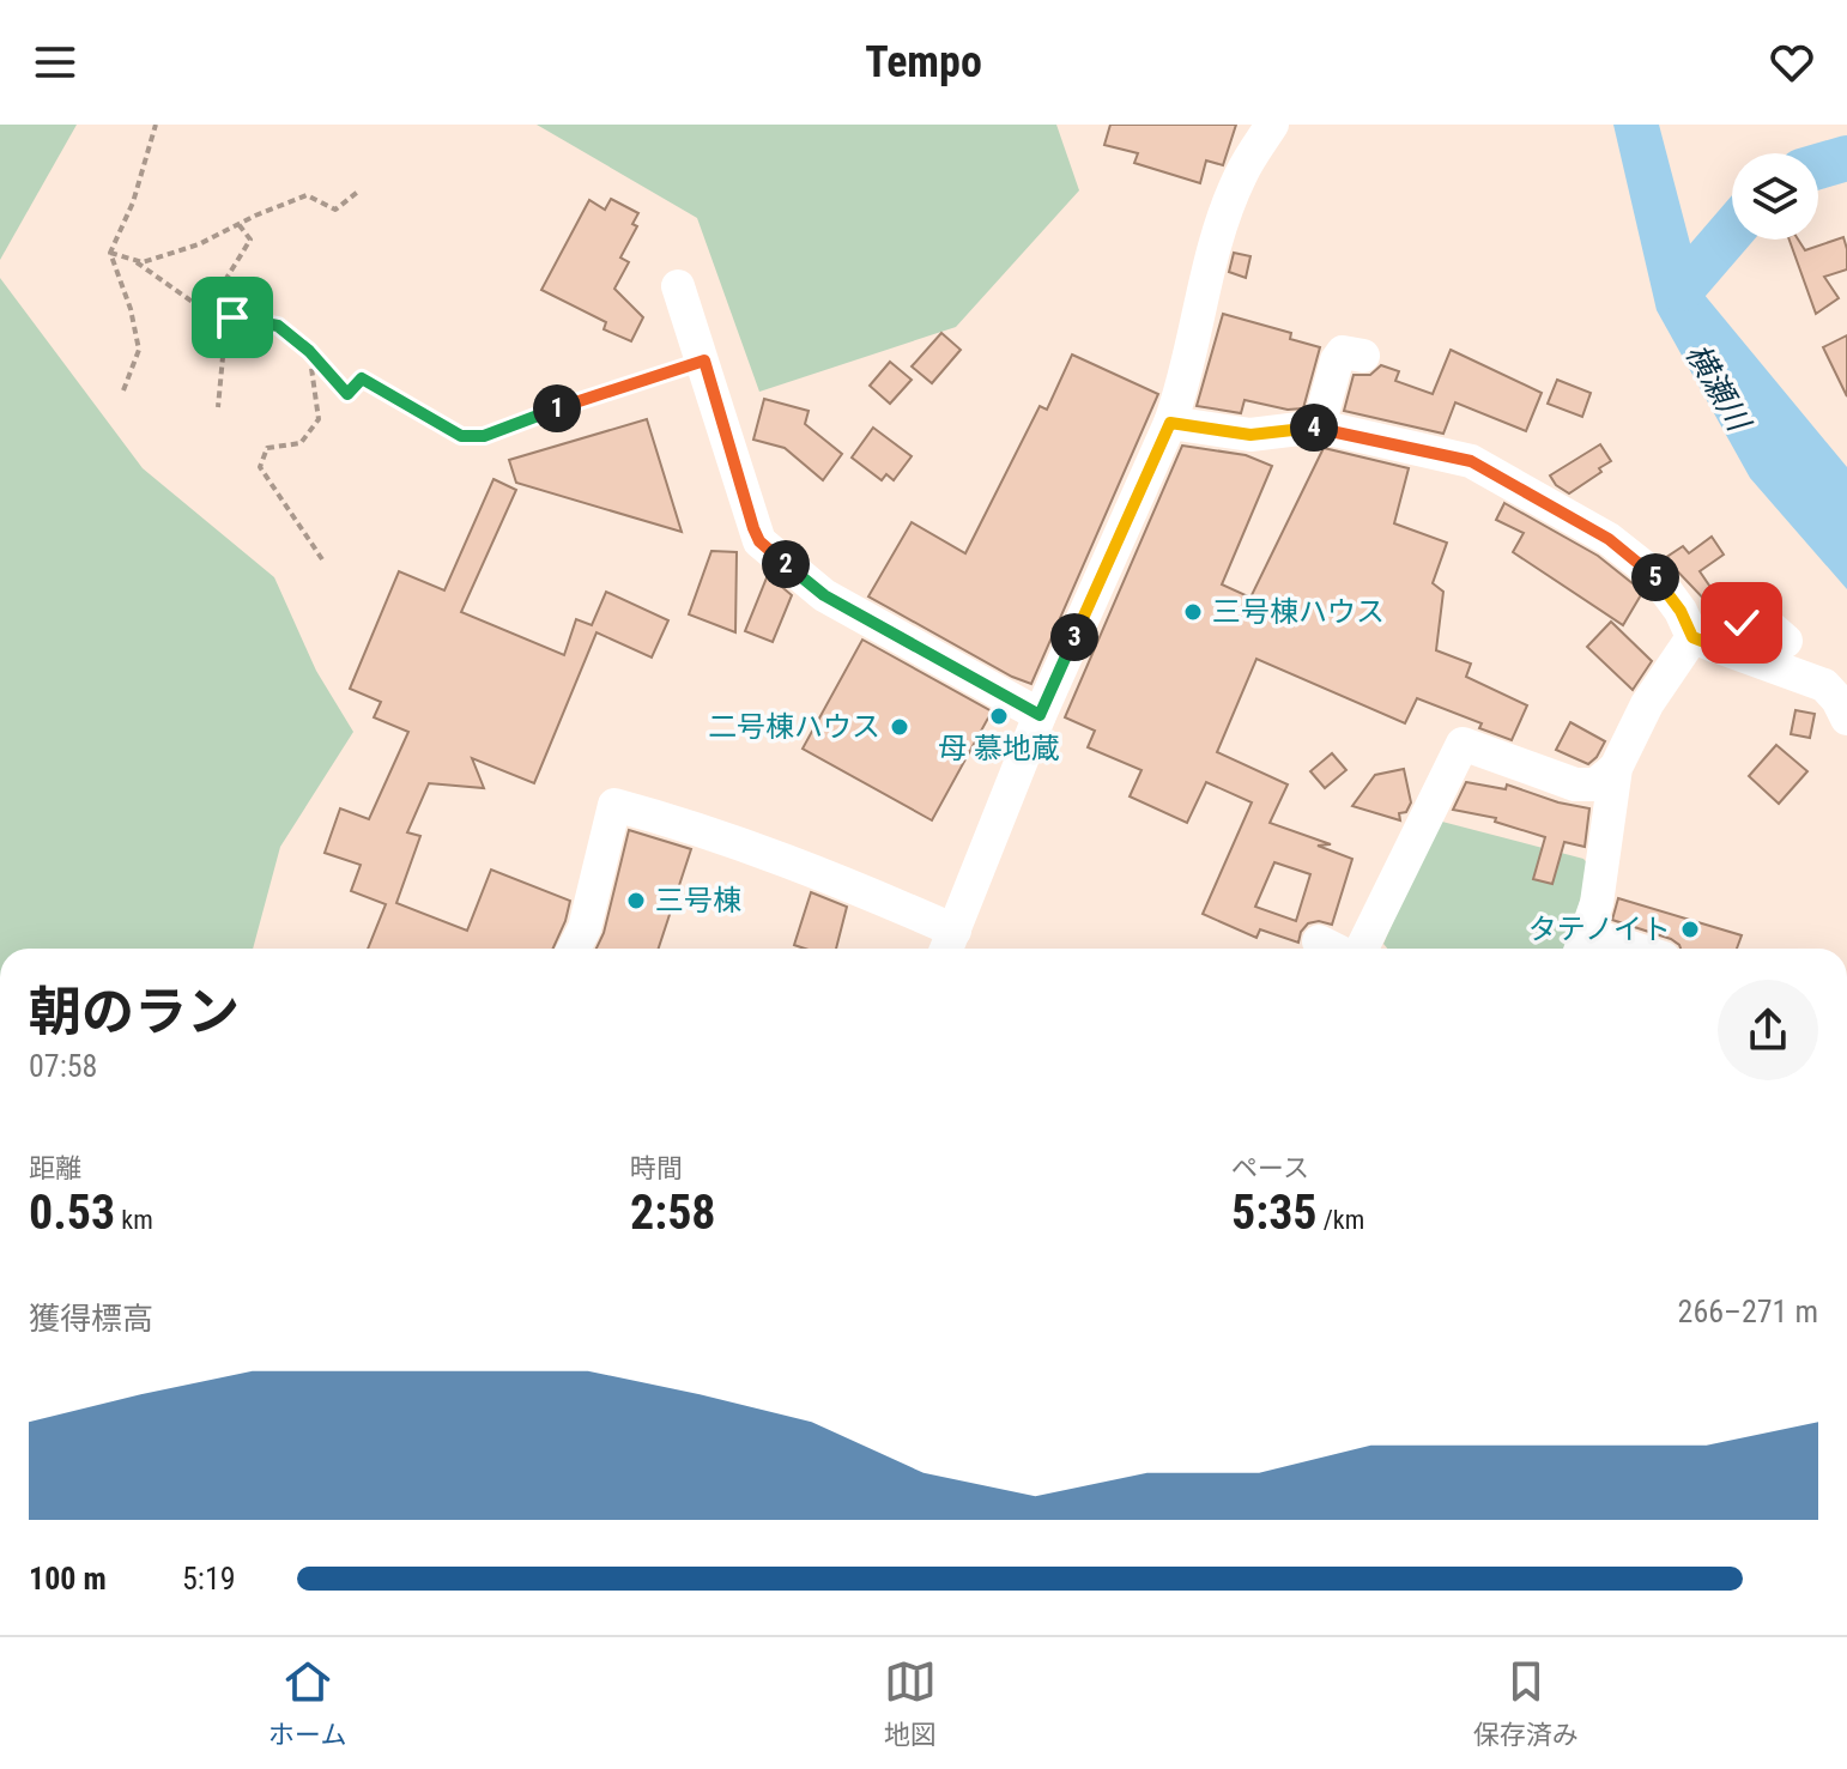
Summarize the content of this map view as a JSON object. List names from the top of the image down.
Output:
{
  "water": ["横瀬川"],
  "places": [
    "三号棟ハウス",
    "母 慕地蔵",
    "二号棟ハウス",
    "三号棟",
    "タテノイト"
  ],
  "page": {
    "header": "Tempo",
    "pins": [
      "1",
      "4",
      "2",
      "5",
      "3"
    ],
    "heading": ["朝のラン", "07:58"],
    "stats": [
      ["距離", "0.53 km"],
      ["時間", "2:58"],
      ["ペース", "5:35 /km"]
    ],
    "chart": ["獲得標高", "266–271 m"],
    "list": [
      {
        "name": "100 m",
        "note": "5:19"
      }
    ],
    "tabs": ["ホーム", "地図", "保存済み"]
  }
}
